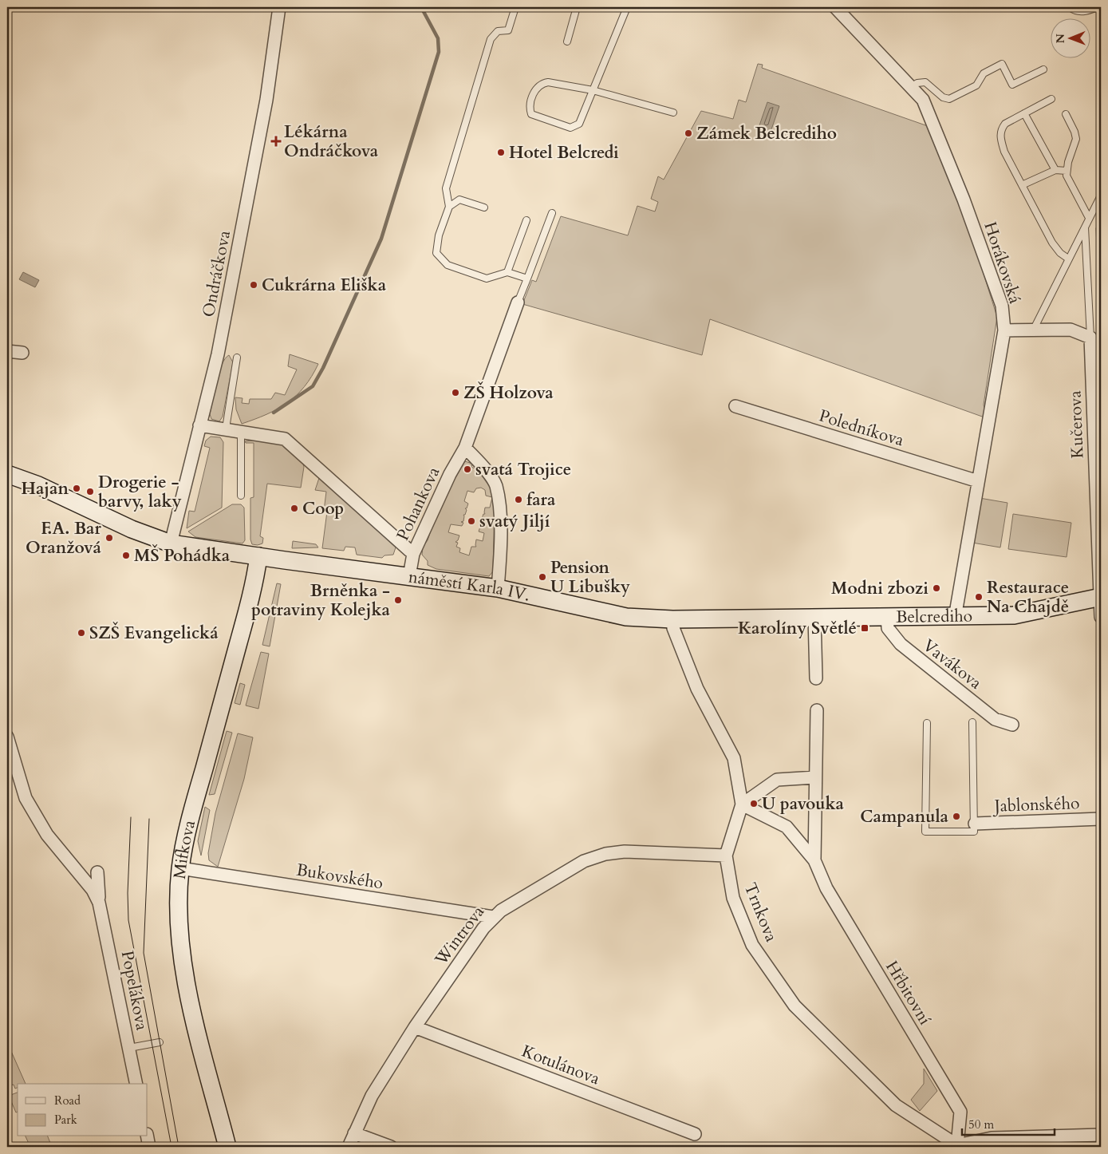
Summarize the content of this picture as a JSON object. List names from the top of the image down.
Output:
{
  "streets": {
    "street": [
      "Horákovská",
      "Ondráčkova",
      "Kučerova",
      "Poledníkova",
      "Pohankova",
      "náměstí Karla IV.",
      "Belcrediho",
      "Vavákova",
      "Jablonského",
      "Mifkova",
      "Bukovského",
      "Trnkova",
      "Wintrova",
      "Popelákova",
      "Hřbitovní",
      "Kotulánova"
    ]
  },
  "crossings": [
    ["Horákovská", "Poledníkova"],
    ["Horákovská", "Belcrediho"],
    ["Ondráčkova", "náměstí Karla IV."],
    ["Kučerova", "Belcrediho"],
    ["Pohankova", "náměstí Karla IV."],
    ["náměstí Karla IV.", "Belcrediho"],
    ["náměstí Karla IV.", "Mifkova"],
    ["náměstí Karla IV.", "Trnkova"],
    ["Belcrediho", "Vavákova"],
    ["Belcrediho", "Trnkova"],
    ["Mifkova", "Bukovského"],
    ["Bukovského", "Wintrova"],
    ["Trnkova", "Wintrova"],
    ["Trnkova", "Hřbitovní"],
    ["Wintrova", "Kotulánova"]
  ],
  "places": {
    "other": [
      "Zámek Belcrediho",
      "Hotel Belcredi",
      "Cukrárna Eliška",
      "ZŠ Holzova",
      "svatá Trojice",
      "Hajan",
      "Drogerie - barvy, laky",
      "fara",
      "Coop",
      "svatý Jiljí",
      "F.A. Bar Oranžová",
      "MŠ Pohádka",
      "Pension U Libušky",
      "Modni zbozi",
      "Restaurace Na Chajdě",
      "Brněnka - potraviny Kolejka",
      "SZŠ Evangelická",
      "U pavouka",
      "Campanula"
    ],
    "health": ["Lékárna Ondráčkova"],
    "transit": ["Karolíny Světlé"]
  },
  "legend": ["Road", "Park"],
  "scale_bar": "50 m",
  "north": "left"
}
